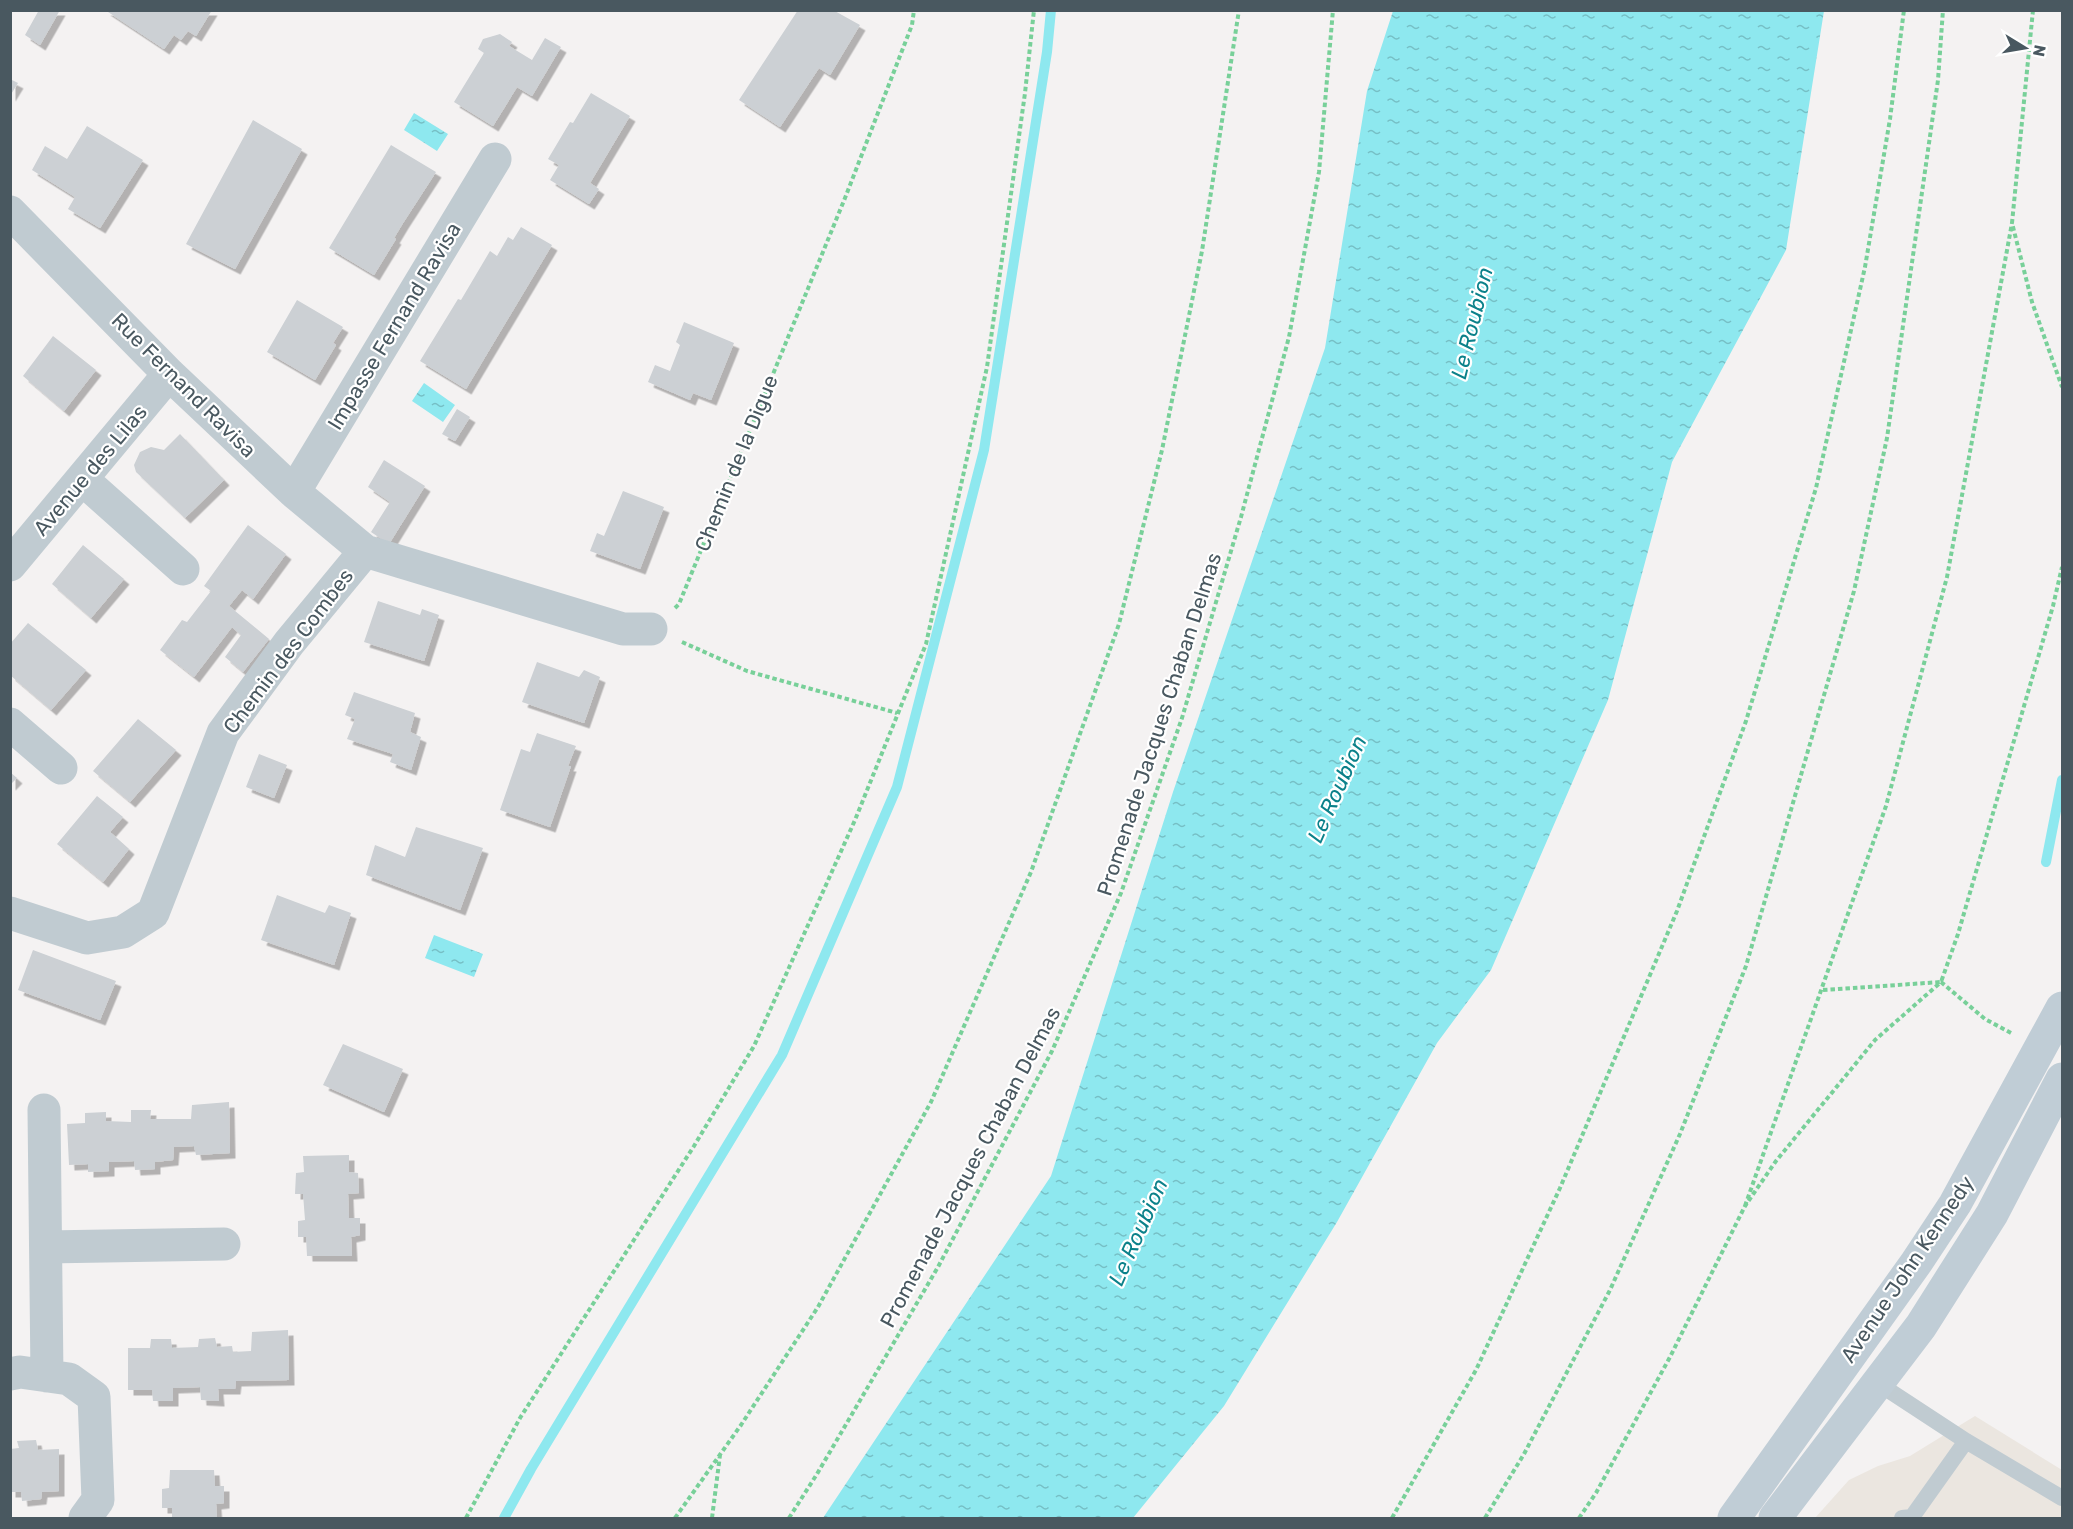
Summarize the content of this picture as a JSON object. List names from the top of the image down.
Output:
{
  "streets": {
    "main road": ["Avenue John Kennedy"],
    "street": [
      "Impasse Fernand Ravisa",
      "Rue Fernand Ravisa",
      "Avenue des Lilas",
      "Chemin des Combes"
    ],
    "path": ["Chemin de la Digue", "Promenade Jacques Chaban Delmas"]
  },
  "crossings": [
    ["Impasse Fernand Ravisa", "Rue Fernand Ravisa"],
    ["Rue Fernand Ravisa", "Avenue des Lilas"],
    ["Rue Fernand Ravisa", "Chemin des Combes"]
  ],
  "water": ["Le Roubion"],
  "north": "right"
}
